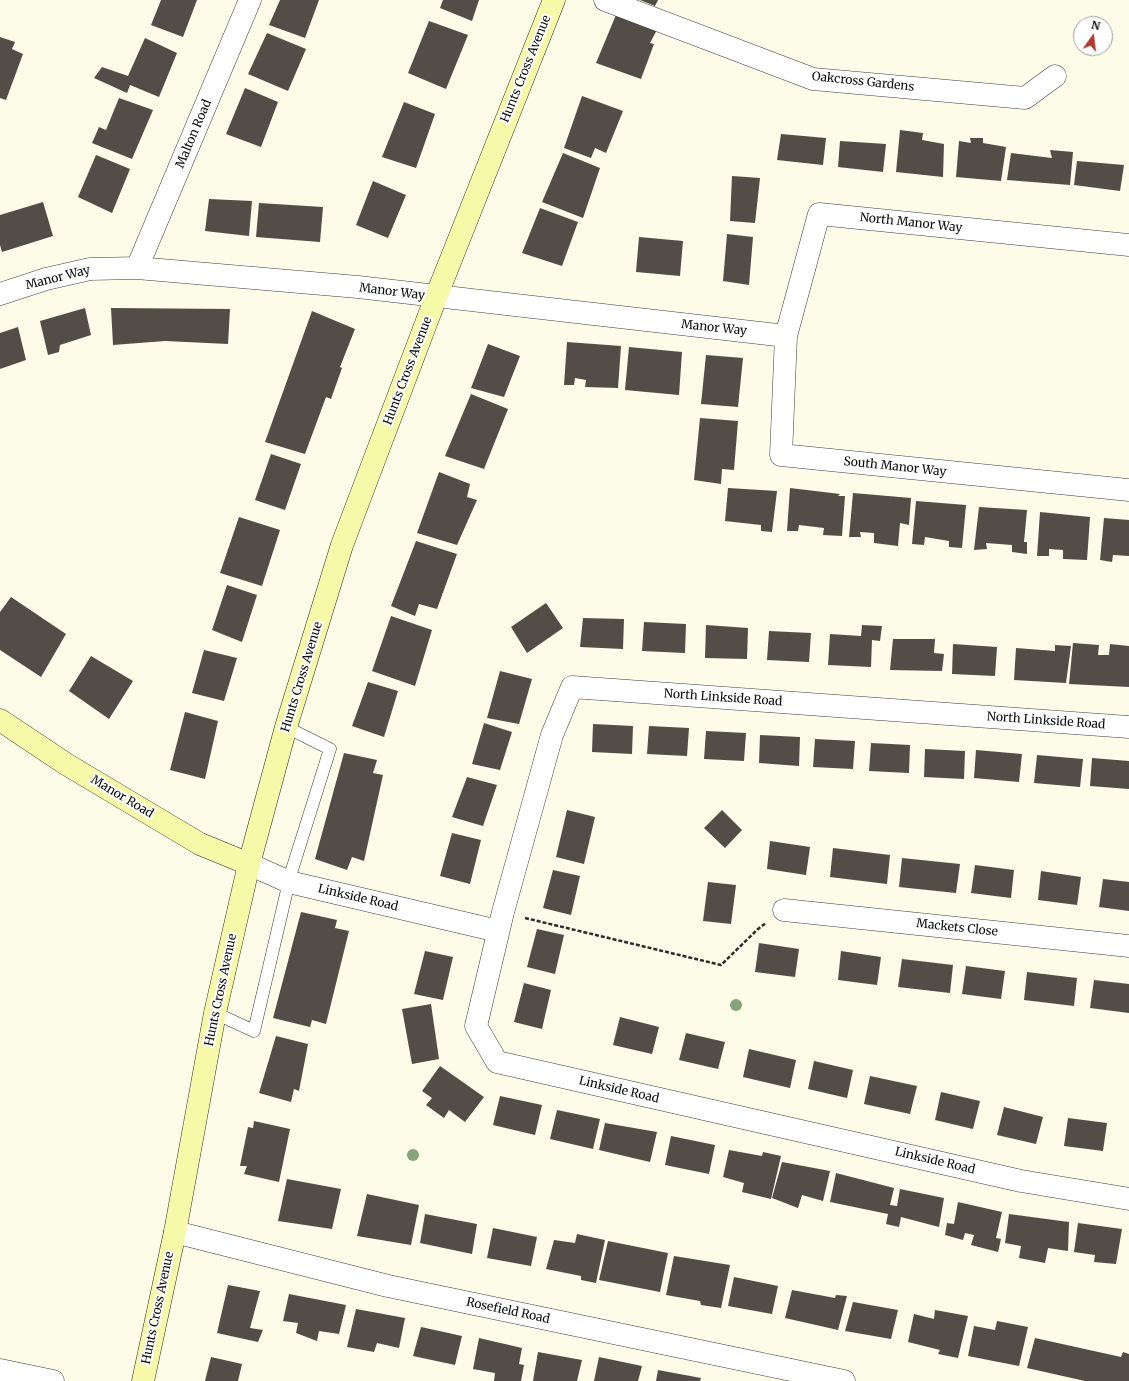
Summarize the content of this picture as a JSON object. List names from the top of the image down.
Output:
{
  "streets": {
    "street": [
      "Hunts Cross Avenue",
      "Oakcross Gardens",
      "Malton Road",
      "North Manor Way",
      "Manor Way",
      "South Manor Way",
      "North Linkside Road",
      "Manor Road",
      "Linkside Road",
      "Mackets Close",
      "Rosefield Road"
    ]
  },
  "crossings": [
    ["Hunts Cross Avenue", "Manor Way"],
    ["Hunts Cross Avenue", "Manor Road"],
    ["Hunts Cross Avenue", "Linkside Road"],
    ["Hunts Cross Avenue", "Rosefield Road"],
    ["Malton Road", "Manor Way"],
    ["North Manor Way", "Manor Way"],
    ["North Manor Way", "South Manor Way"],
    ["Manor Way", "South Manor Way"],
    ["North Linkside Road", "Linkside Road"],
    ["Manor Road", "Linkside Road"]
  ],
  "north": "top"
}
